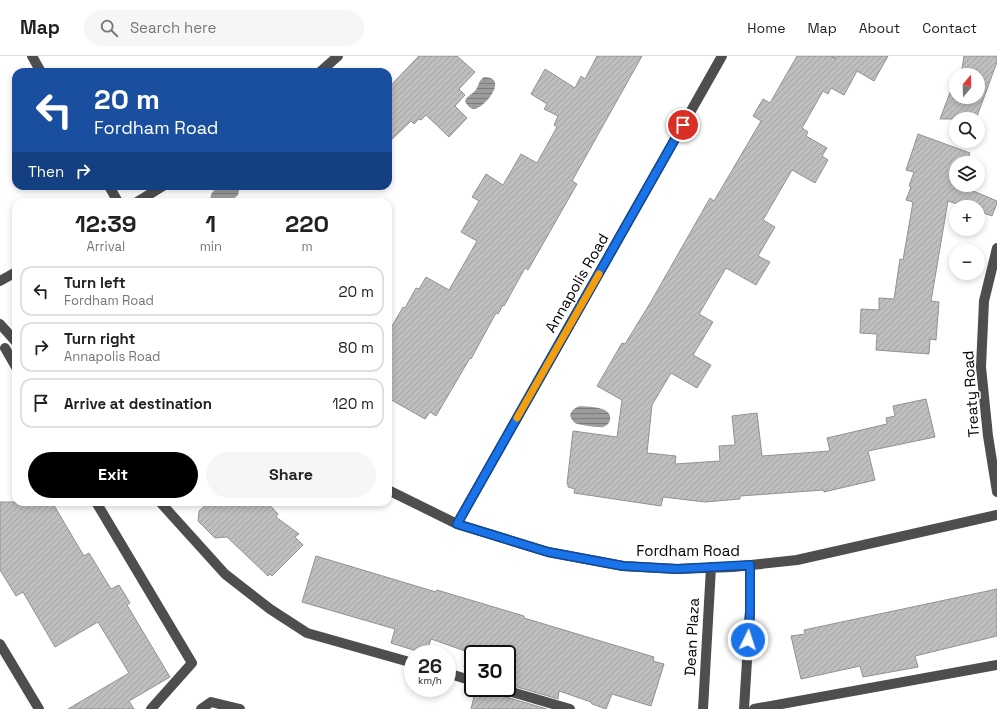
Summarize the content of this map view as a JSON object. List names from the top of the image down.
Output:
{
  "streets": {
    "street": [
      "Annapolis Road",
      "Treaty Road",
      "Fordham Road",
      "Dean Plaza"
    ]
  },
  "crossings": [
    ["Annapolis Road", "Fordham Road"],
    ["Fordham Road", "Dean Plaza"]
  ],
  "north": "top",
  "page": {
    "header": "Map",
    "search": "Search here",
    "nav": [
      "Home",
      "Map",
      "About",
      "Contact"
    ],
    "map_buttons": ["+", "−"],
    "turn": ["20 m", "Fordham Road"],
    "then": "Then",
    "eta": [
      "12:39",
      "Arrival",
      "1",
      "min",
      "220",
      "m"
    ],
    "list": [
      {
        "name": "Turn left",
        "note": "Fordham Road",
        "value": "20 m"
      },
      {
        "name": "Turn right",
        "note": "Annapolis Road",
        "value": "80 m"
      },
      {
        "name": "Arrive at destination",
        "value": "120 m"
      }
    ],
    "buttons": ["Exit", "Share"],
    "speed": "26 km/h",
    "limit": "30"
  }
}
